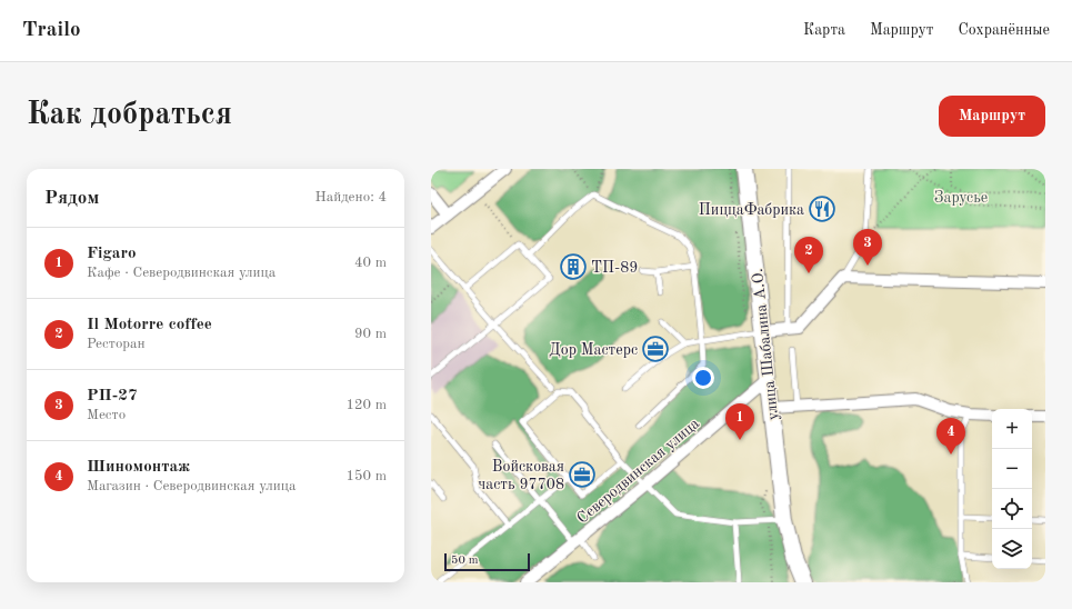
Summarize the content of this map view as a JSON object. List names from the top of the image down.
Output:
{
  "streets": {
    "street": ["улица Шабалина А.О.", "Северодвинская улица"]
  },
  "crossings": [
    ["улица Шабалина А.О.", "Северодвинская улица"]
  ],
  "parks": ["Зарусье"],
  "places": {
    "restaurant": ["ПиццаФабрика"],
    "building": ["ТП-89"],
    "office": ["Дор Мастерс", "Войсковая часть 97708"]
  },
  "scale_bar": "50 m",
  "page": {
    "header": "Trailo",
    "nav": ["Карта", "Маршрут", "Сохранённые"],
    "buttons": "Маршрут",
    "title": "Как добраться",
    "heading": ["Рядом", "Найдено: 4"],
    "list": [
      {
        "mark": "1",
        "name": "Figaro",
        "note": "Кафе · Северодвинская улица",
        "value": "40 m"
      },
      {
        "mark": "2",
        "name": "Il Motorre coffee",
        "note": "Ресторан",
        "value": "90 m"
      },
      {
        "mark": "3",
        "name": "РП-27",
        "note": "Место",
        "value": "120 m"
      },
      {
        "mark": "4",
        "name": "Шиномонтаж",
        "note": "Магазин · Северодвинская улица",
        "value": "150 m"
      }
    ],
    "pins": [
      "3",
      "2",
      "1",
      "4"
    ],
    "map_buttons": ["+", "−"],
    "scale": "50 m"
  }
}
